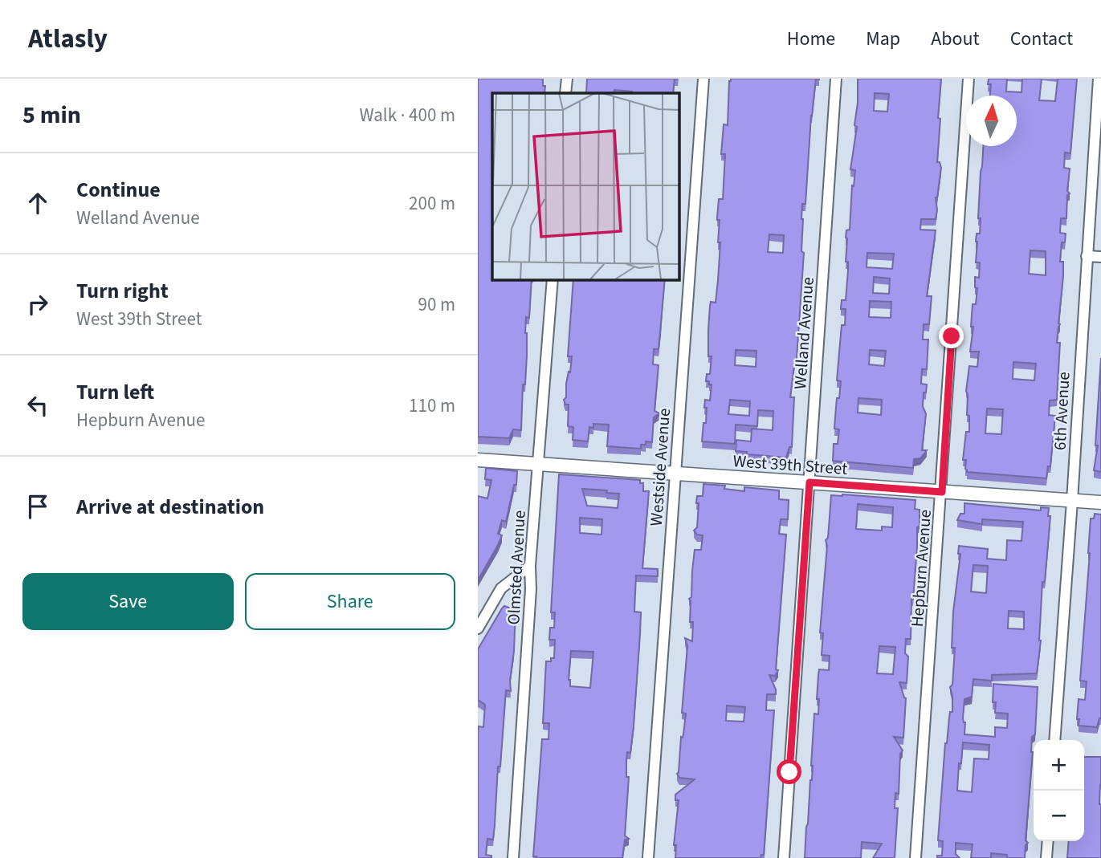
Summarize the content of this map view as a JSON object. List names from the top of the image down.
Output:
{
  "streets": {
    "street": [
      "Welland Avenue",
      "6th Avenue",
      "West 39th Street",
      "Westside Avenue",
      "Olmsted Avenue",
      "Hepburn Avenue"
    ]
  },
  "crossings": [
    ["Welland Avenue", "West 39th Street"],
    ["6th Avenue", "West 39th Street"],
    ["West 39th Street", "Westside Avenue"],
    ["West 39th Street", "Olmsted Avenue"],
    ["West 39th Street", "Hepburn Avenue"]
  ],
  "north": "top",
  "page": {
    "header": "Atlasly",
    "nav": [
      "Home",
      "Map",
      "About",
      "Contact"
    ],
    "heading": ["5 min", "Walk · 400 m"],
    "list": [
      ["Continue", "Welland Avenue", "200 m"],
      ["Turn right", "West 39th Street", "90 m"],
      ["Turn left", "Hepburn Avenue", "110 m"],
      "Arrive at destination"
    ],
    "buttons": ["Save", "Share"],
    "map_buttons": ["+", "−"]
  }
}
